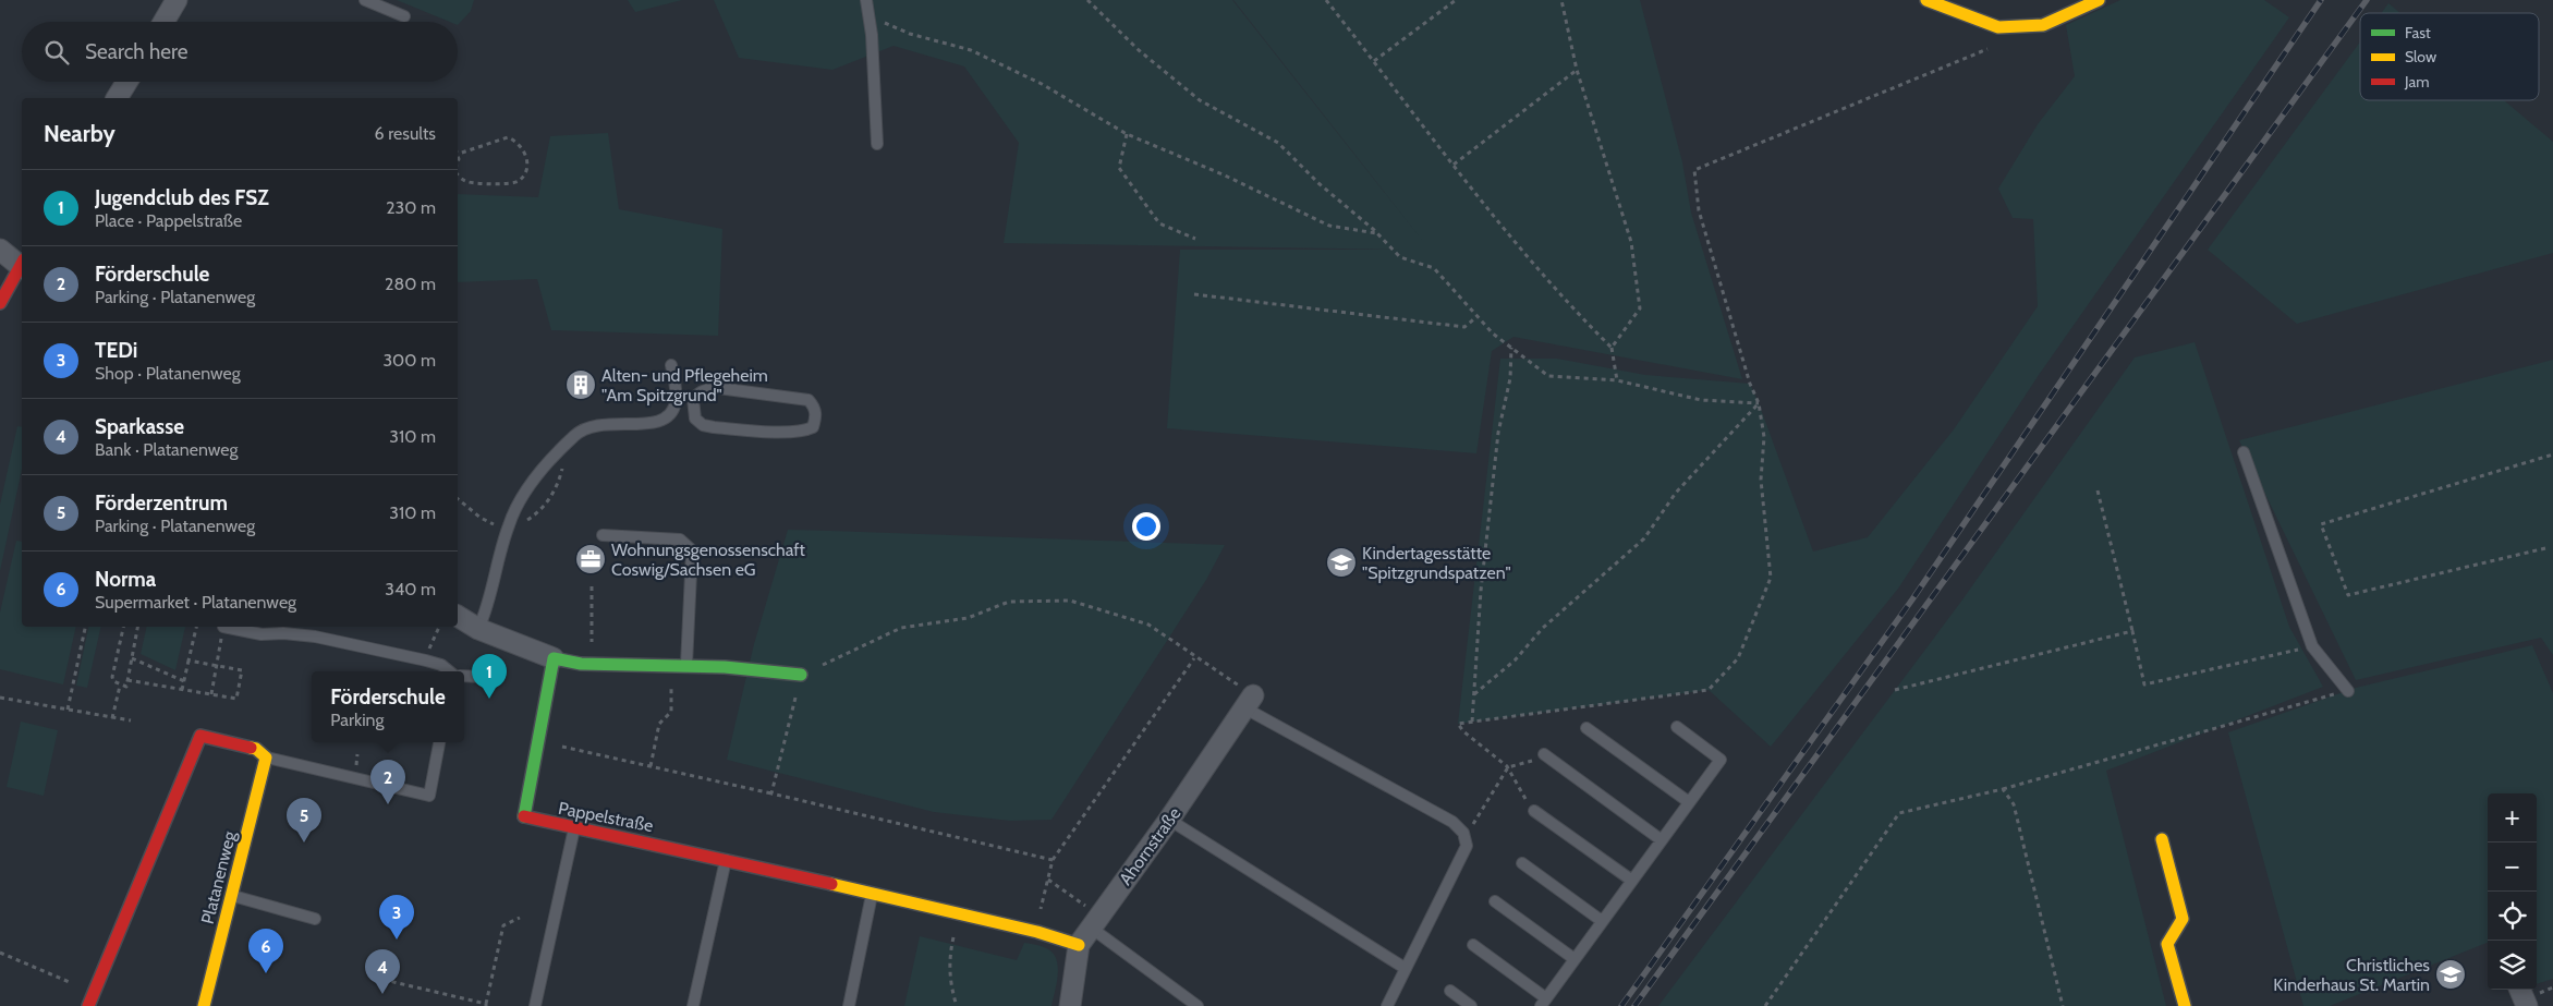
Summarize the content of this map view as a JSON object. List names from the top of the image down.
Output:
{
  "streets": {
    "street": ["Pappelstraße", "Ahornstraße", "Platanenweg"]
  },
  "crossings": [
    ["Pappelstraße", "Ahornstraße"]
  ],
  "places": {
    "building": ["Alten- und Pflegeheim \"Am Spitzgrund\""],
    "office": ["Wohnungsgenossenschaft Coswig/Sachsen eG"],
    "school or university": ["Kindertagesstätte \"Spitzgrundspatzen\"", "Christliches Kinderhaus St. Martin"]
  },
  "legend": ["Fast", "Slow", "Jam"],
  "page": {
    "search": "Search here",
    "heading": ["Nearby", "6 results"],
    "list": [
      {
        "mark": "1",
        "name": "Jugendclub des FSZ",
        "note": "Place · Pappelstraße",
        "value": "230 m"
      },
      {
        "mark": "2",
        "name": "Förderschule",
        "note": "Parking · Platanenweg",
        "value": "280 m"
      },
      {
        "mark": "3",
        "name": "TEDi",
        "note": "Shop · Platanenweg",
        "value": "300 m"
      },
      {
        "mark": "4",
        "name": "Sparkasse",
        "note": "Bank · Platanenweg",
        "value": "310 m"
      },
      {
        "mark": "5",
        "name": "Förderzentrum",
        "note": "Parking · Platanenweg",
        "value": "310 m"
      },
      {
        "mark": "6",
        "name": "Norma",
        "note": "Supermarket · Platanenweg",
        "value": "340 m"
      }
    ],
    "pins": [
      "1",
      "2",
      "5",
      "3",
      "6",
      "4"
    ],
    "popup": ["Förderschule", "Parking"],
    "map_buttons": ["+", "−"]
  }
}
